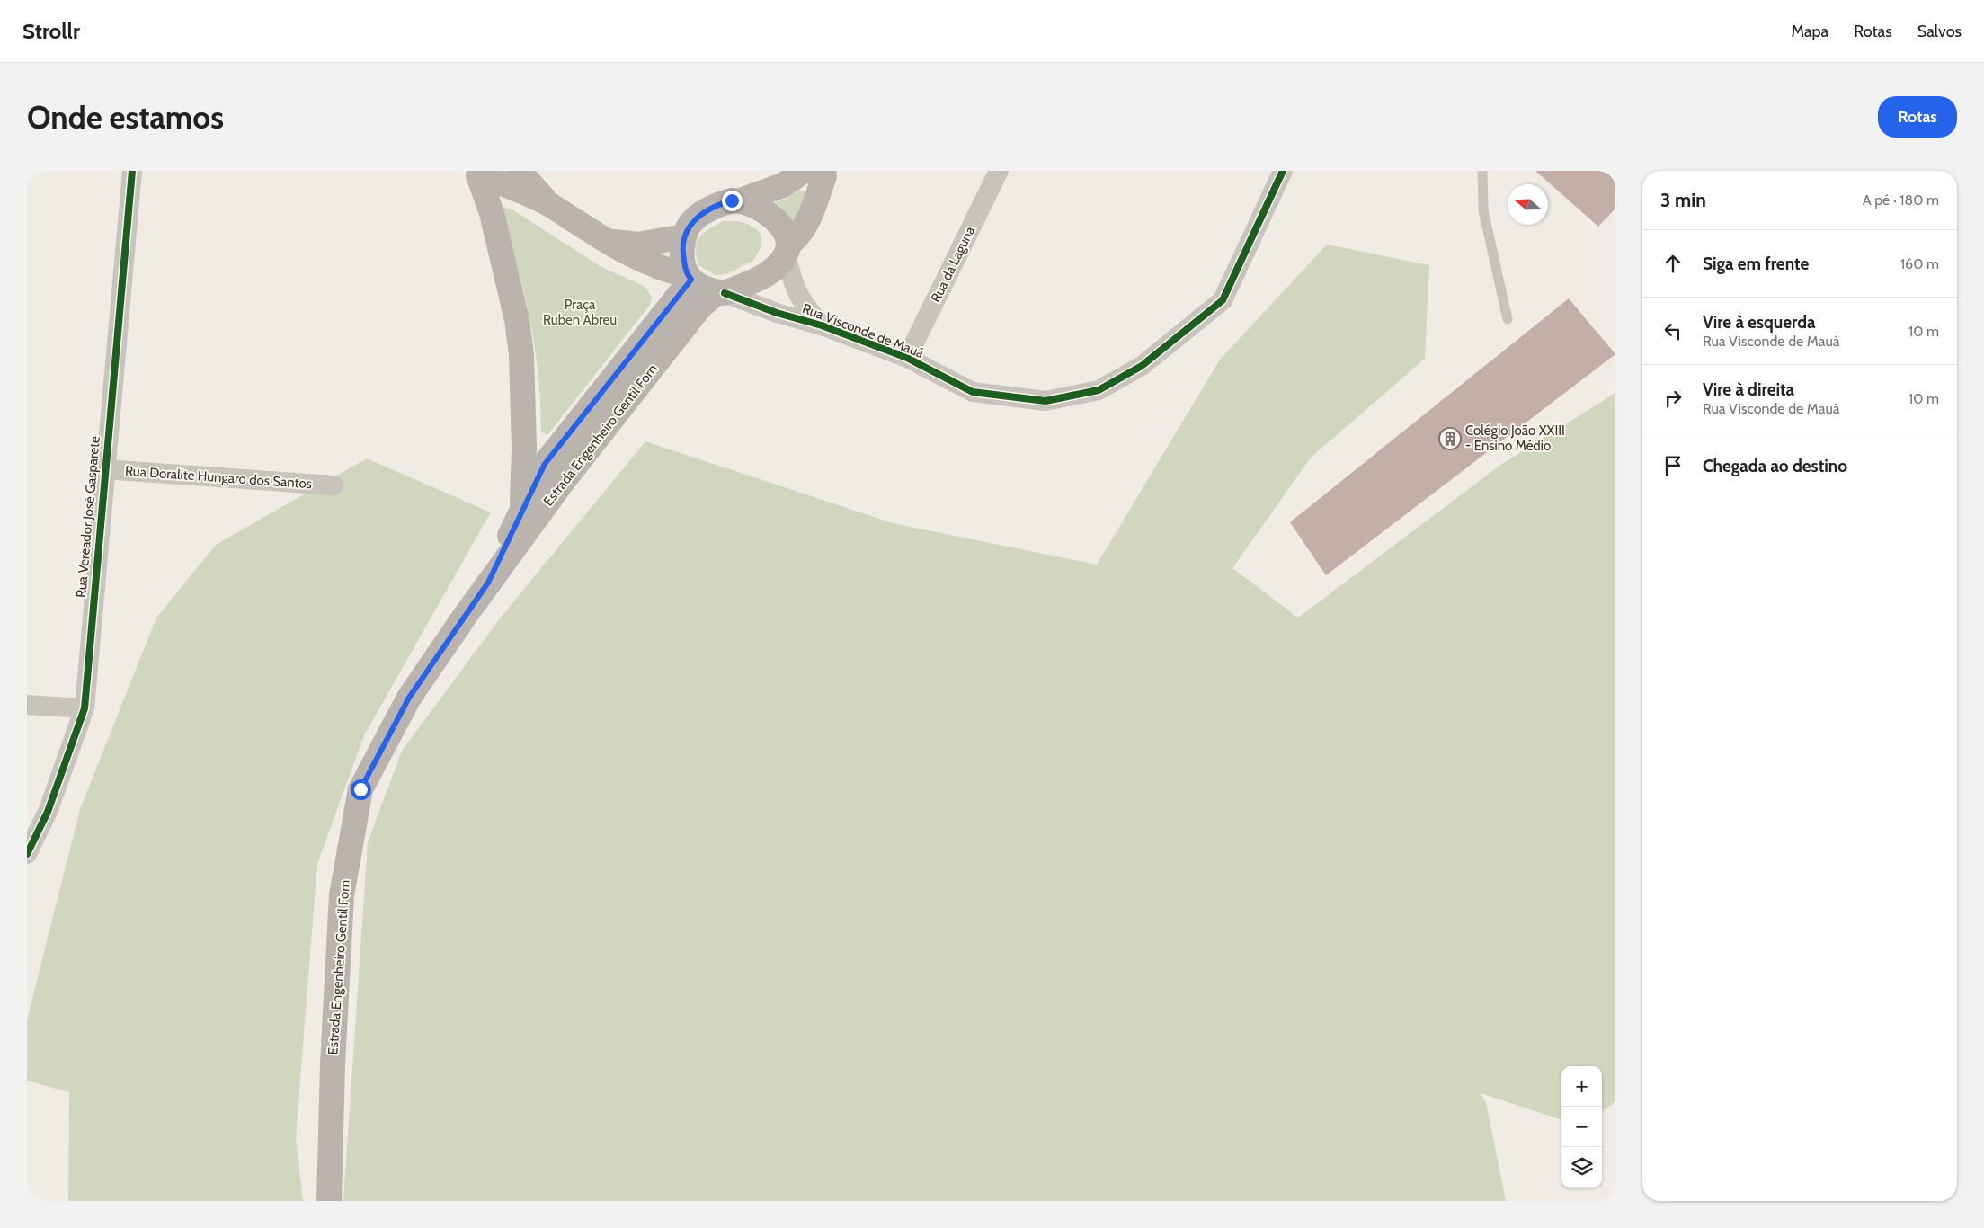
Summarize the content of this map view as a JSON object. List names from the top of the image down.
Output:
{
  "streets": {
    "main road": ["Rua Visconde de Mauá", "Estrada Engenheiro Gentil Forn"],
    "street": ["Rua da Laguna", "Rua Doralite Hungaro dos Santos", "Rua Vereador José Gasparete"]
  },
  "crossings": [
    ["Rua da Laguna", "Rua Visconde de Mauá"],
    ["Rua Visconde de Mauá", "Estrada Engenheiro Gentil Forn"],
    ["Rua Doralite Hungaro dos Santos", "Rua Vereador José Gasparete"]
  ],
  "parks": ["Praça Ruben Abreu"],
  "places": {
    "building": ["Colégio João XXIII - Ensino Médio"]
  },
  "north": "left",
  "page": {
    "header": "Strollr",
    "nav": ["Mapa", "Rotas", "Salvos"],
    "buttons": "Rotas",
    "title": "Onde estamos",
    "heading": ["3 min", "A pé · 180 m"],
    "list": [
      ["Siga em frente", "160 m"],
      ["Vire à esquerda", "Rua Visconde de Mauá", "10 m"],
      ["Vire à direita", "Rua Visconde de Mauá", "10 m"],
      "Chegada ao destino"
    ],
    "map_buttons": ["+", "−"]
  }
}
